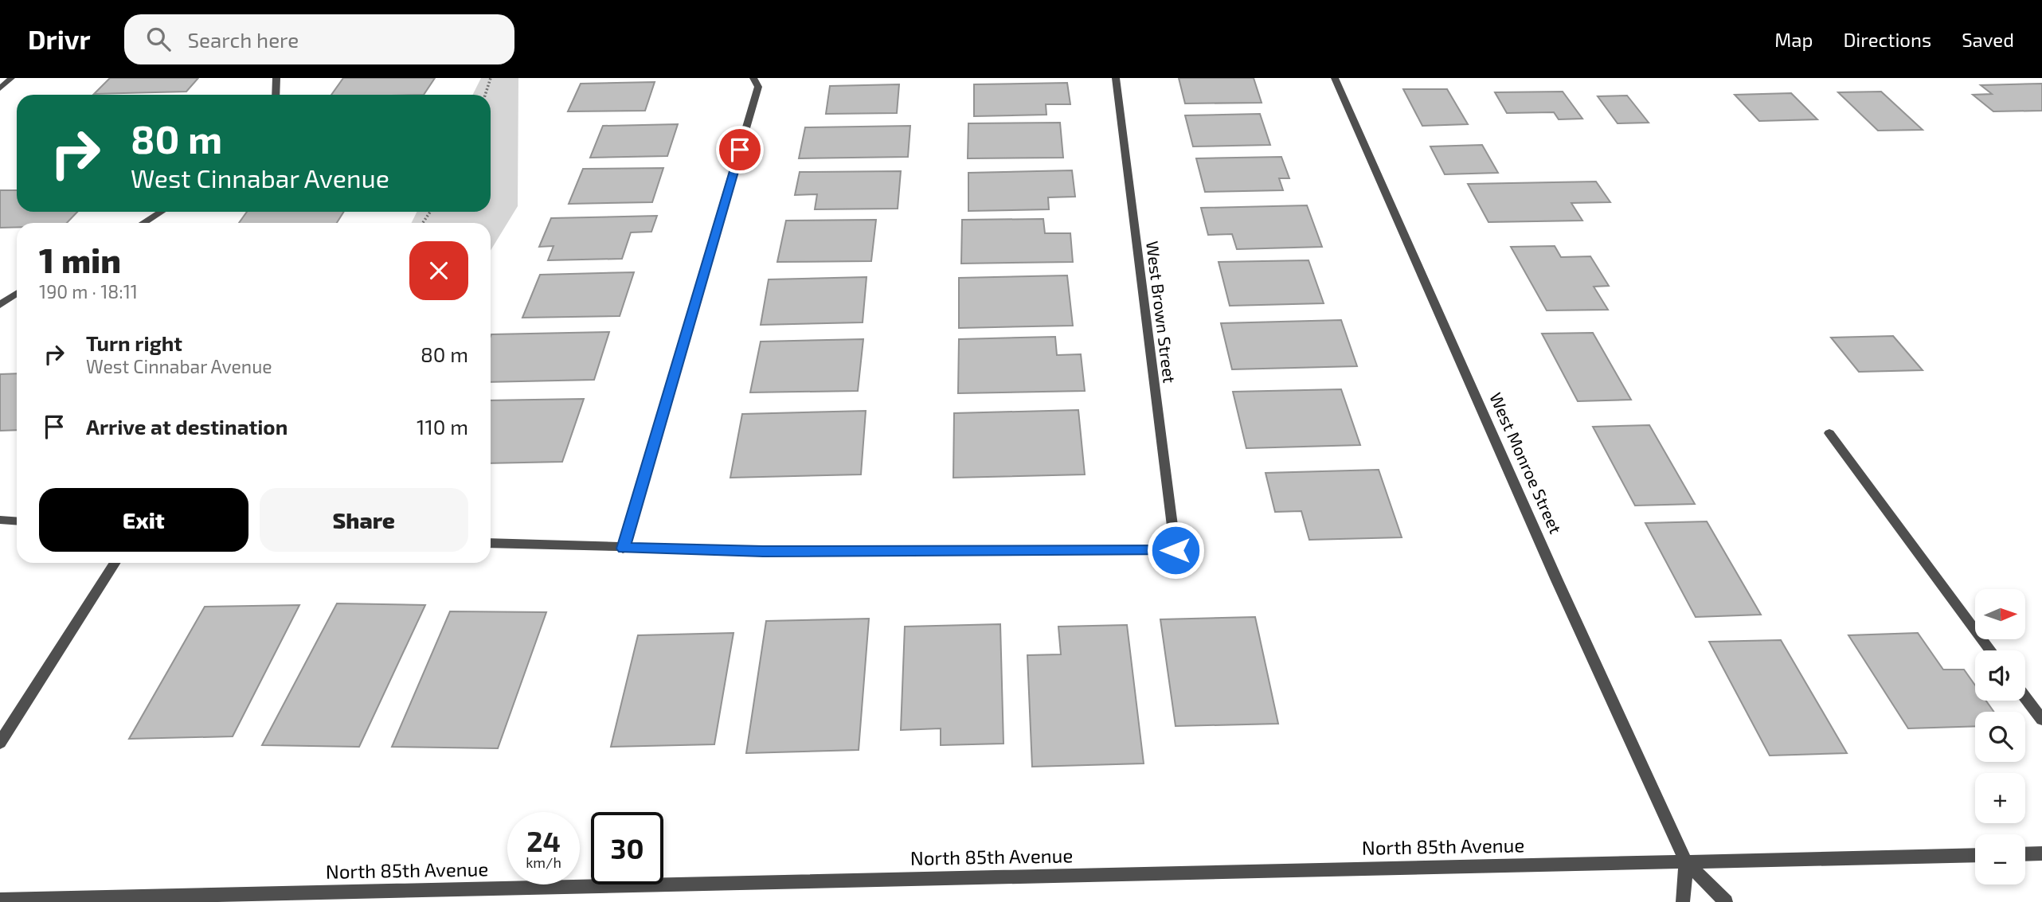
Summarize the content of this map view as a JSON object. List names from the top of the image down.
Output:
{
  "streets": {
    "street": ["West Brown Street", "West Monroe Street", "North 85th Avenue"]
  },
  "crossings": [
    ["West Monroe Street", "North 85th Avenue"]
  ],
  "north": "right",
  "page": {
    "header": "Drivr",
    "search": "Search here",
    "nav": ["Map", "Directions", "Saved"],
    "turn": ["80 m", "West Cinnabar Avenue"],
    "heading": ["1 min", "190 m · 18:11"],
    "list": [
      {
        "name": "Turn right",
        "note": "West Cinnabar Avenue",
        "value": "80 m"
      },
      {
        "name": "Arrive at destination",
        "value": "110 m"
      }
    ],
    "buttons": ["Exit", "Share"],
    "map_buttons": ["+", "−"],
    "speed": "24 km/h",
    "limit": "30"
  }
}
